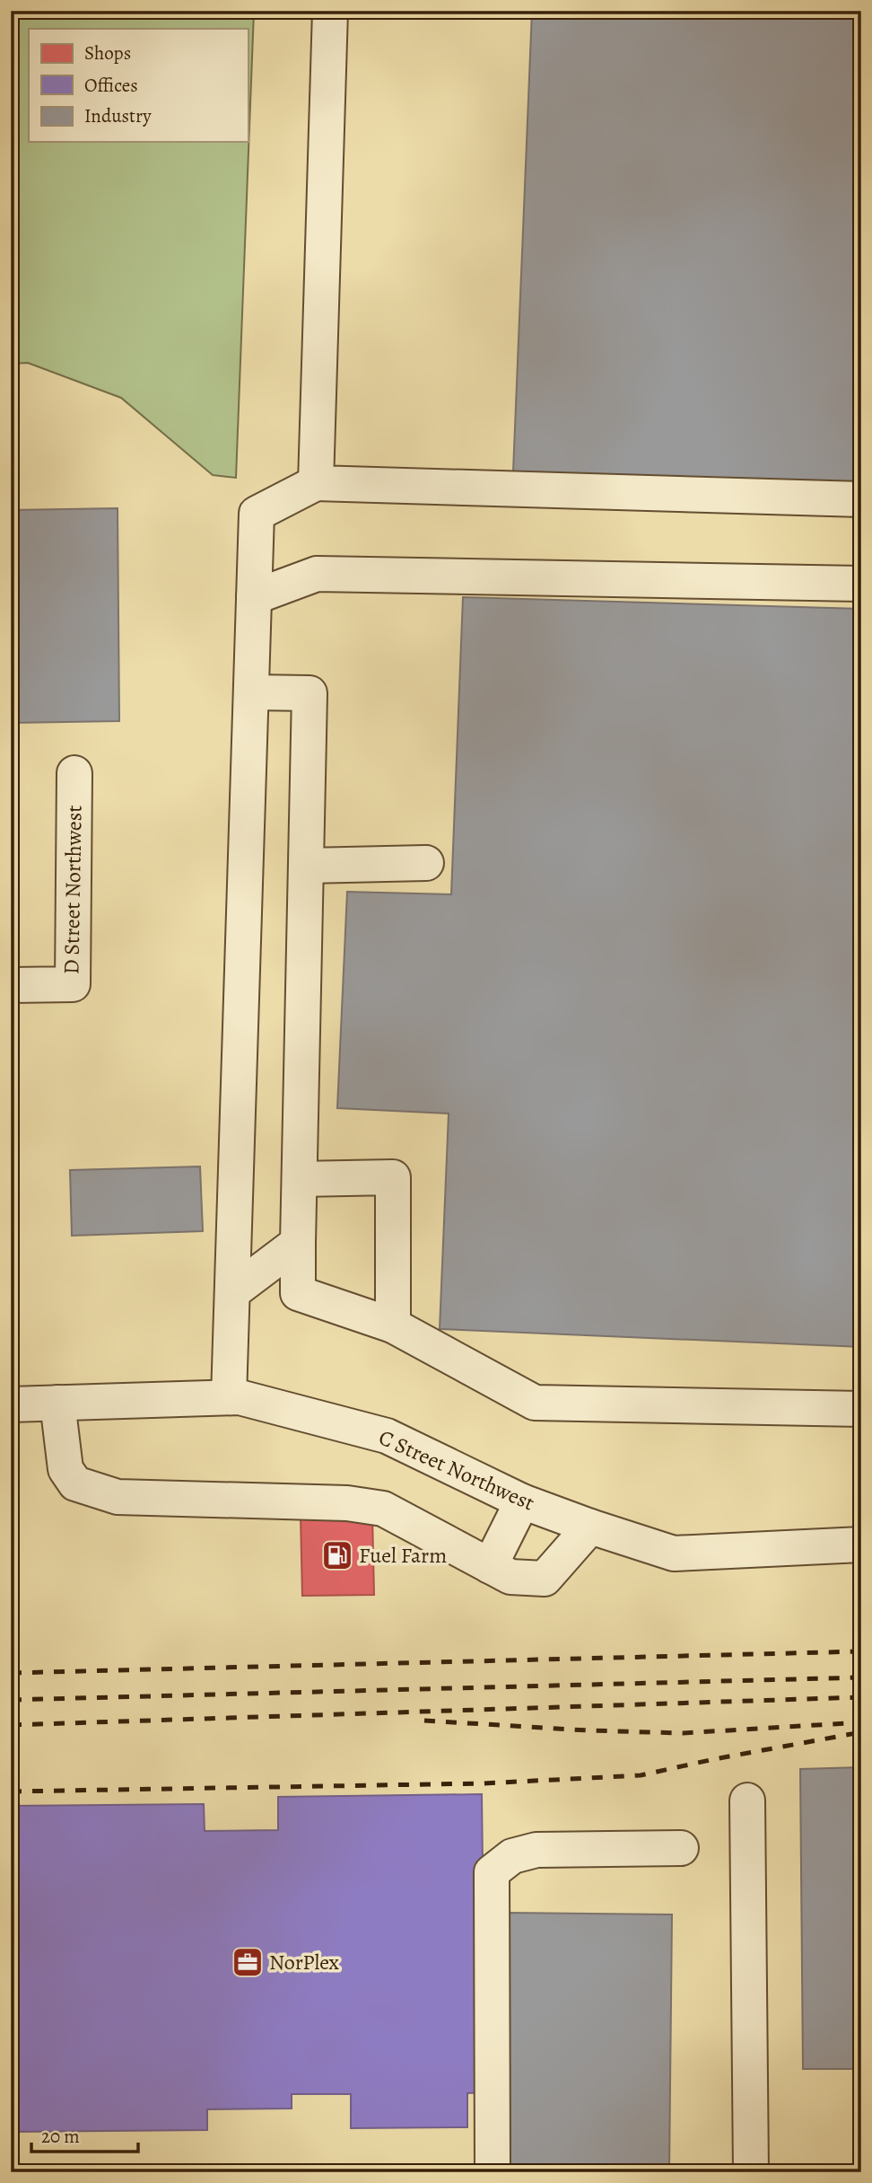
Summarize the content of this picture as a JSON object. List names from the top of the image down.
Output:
{
  "streets": {
    "street": ["D Street Northwest", "C Street Northwest"]
  },
  "places": {
    "fuel station": ["Fuel Farm"],
    "office": ["NorPlex"]
  },
  "legend": ["Shops", "Offices", "Industry"],
  "scale_bar": "20 m"
}
